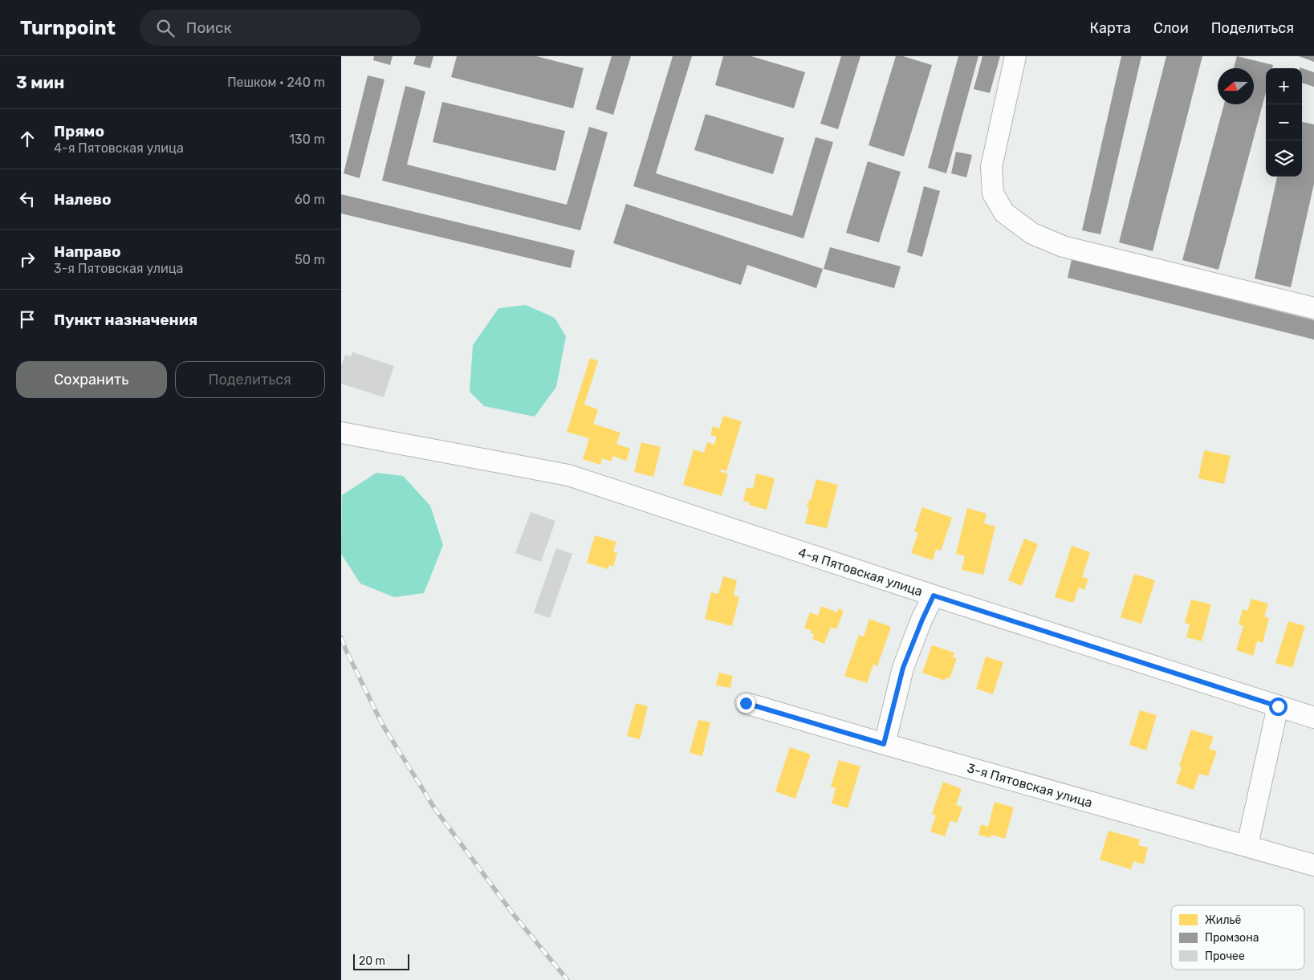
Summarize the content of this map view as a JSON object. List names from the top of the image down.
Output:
{
  "streets": {
    "street": ["4-я Пятовская улица", "3-я Пятовская улица"]
  },
  "legend": ["Жильё", "Промзона", "Прочее"],
  "scale_bar": "20 m",
  "north": "left",
  "page": {
    "header": "Turnpoint",
    "search": "Поиск",
    "nav": ["Карта", "Слои", "Поделиться"],
    "heading": ["3 мин", "Пешком · 240 m"],
    "map_buttons": ["+", "−"],
    "list": [
      ["Прямо", "4-я Пятовская улица", "130 m"],
      ["Налево", "60 m"],
      ["Направо", "3-я Пятовская улица", "50 m"],
      "Пункт назначения"
    ],
    "buttons": ["Сохранить", "Поделиться"],
    "scale": "20 m"
  }
}
